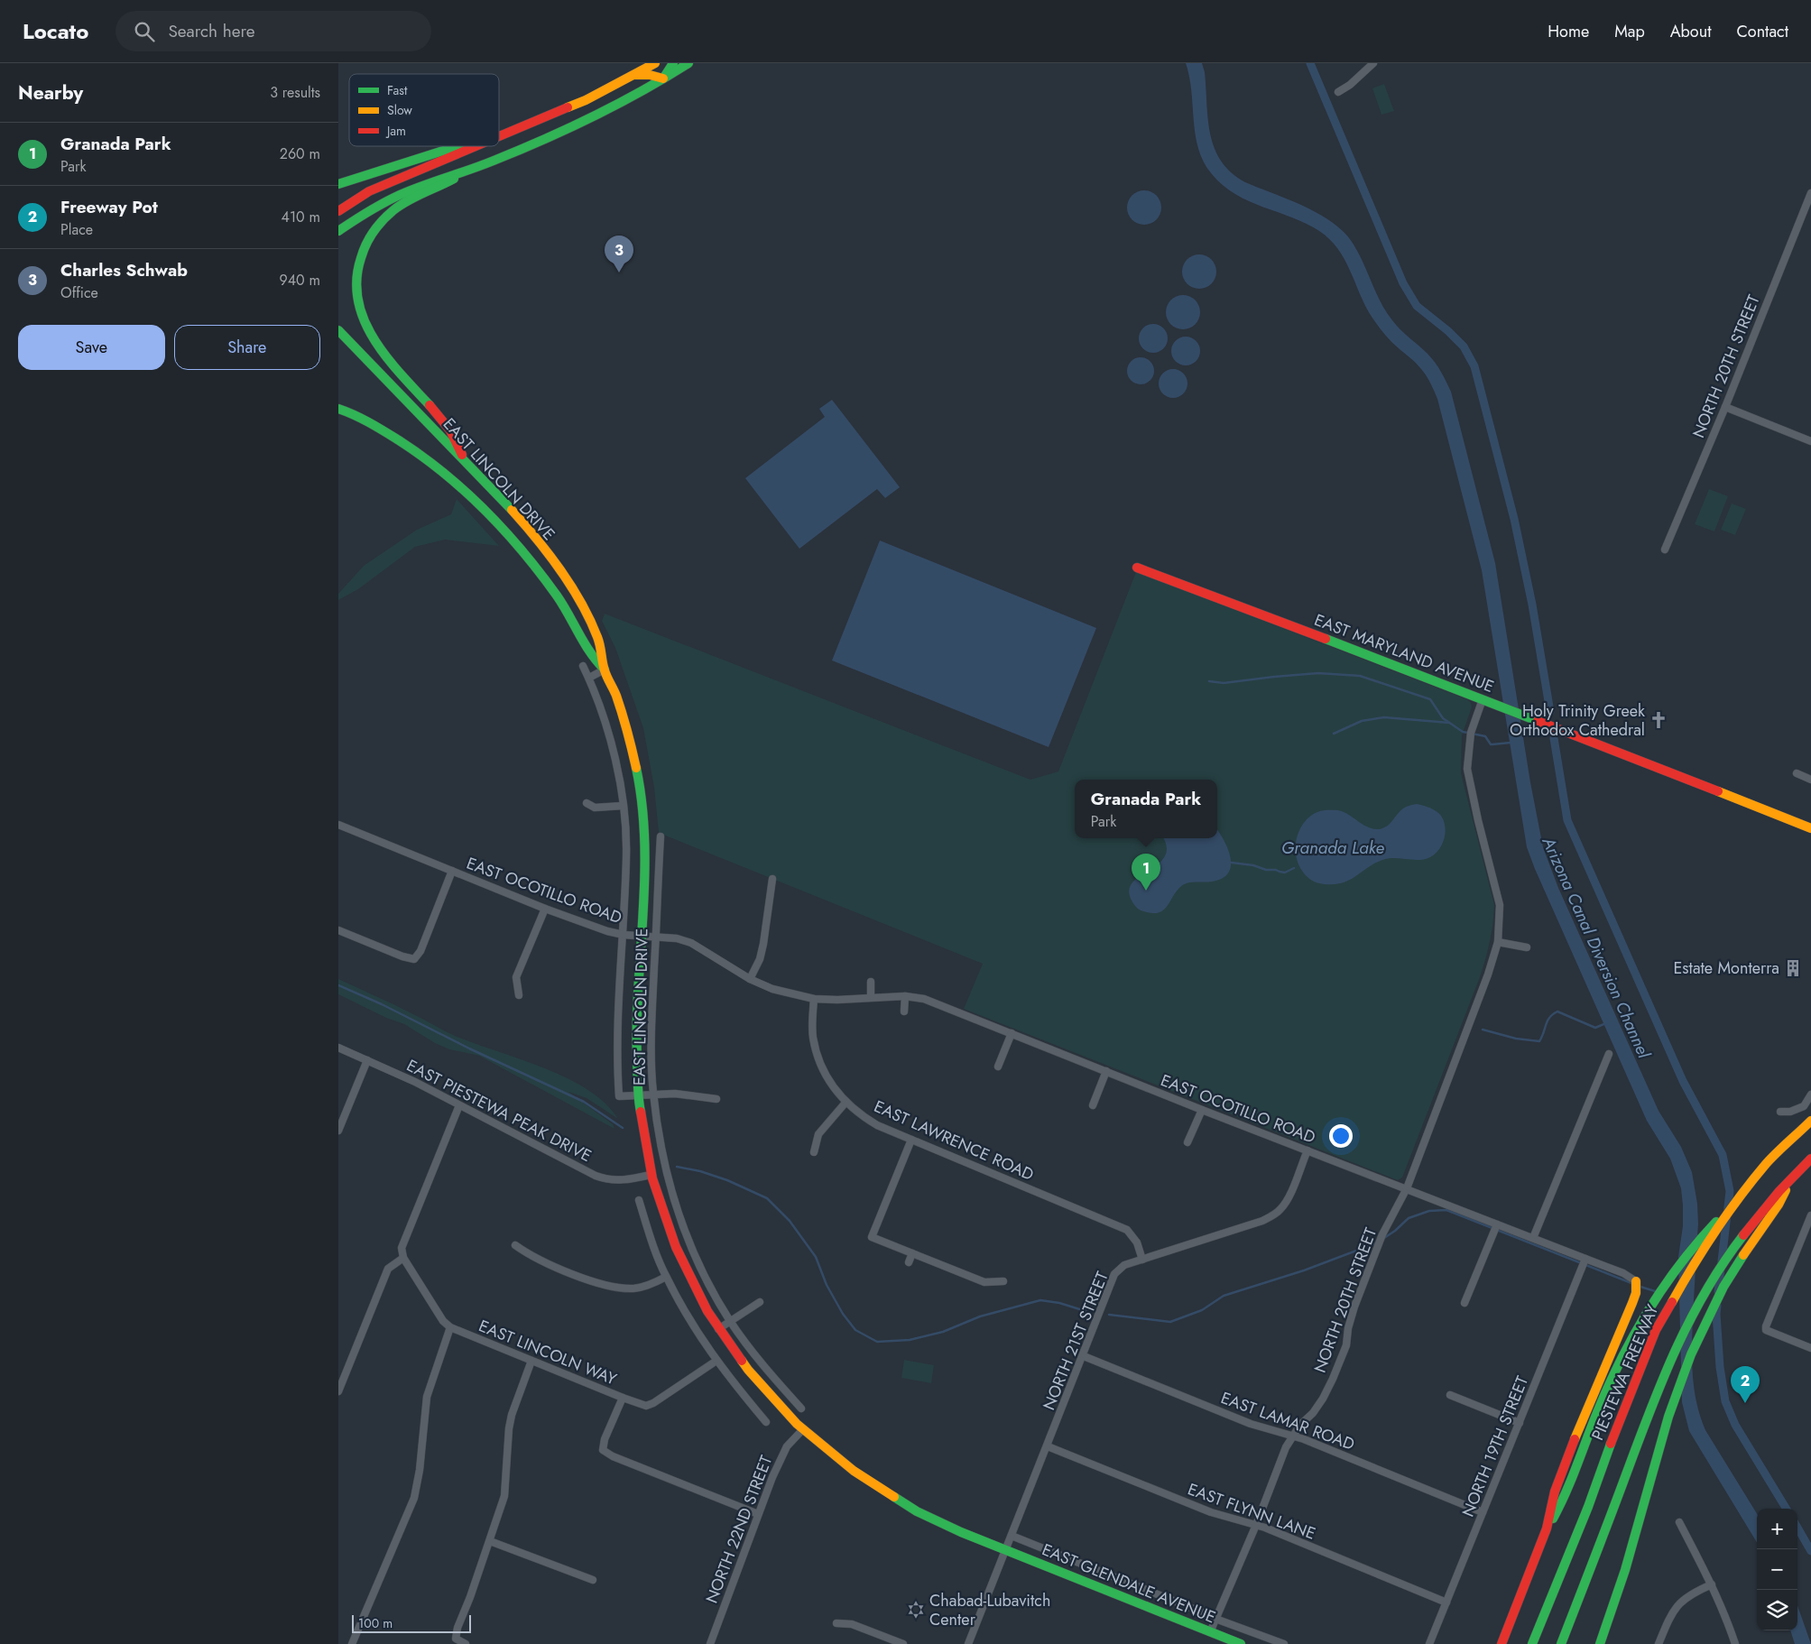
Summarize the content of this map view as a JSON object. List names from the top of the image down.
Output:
{
  "streets": {
    "main road": [
      "EAST LINCOLN DRIVE",
      "EAST MARYLAND AVENUE",
      "PIESTEWA FREEWAY",
      "EAST GLENDALE AVENUE"
    ],
    "street": [
      "NORTH 20TH STREET",
      "EAST OCOTILLO ROAD",
      "EAST PIESTEWA PEAK DRIVE",
      "EAST LAWRENCE ROAD",
      "NORTH 21ST STREET",
      "EAST LINCOLN WAY",
      "EAST LAMAR ROAD",
      "NORTH 19TH STREET",
      "EAST FLYNN LANE",
      "NORTH 22ND STREET"
    ]
  },
  "crossings": [
    ["NORTH 20TH STREET", "EAST MARYLAND AVENUE"],
    ["NORTH 20TH STREET", "EAST OCOTILLO ROAD"],
    ["NORTH 20TH STREET", "EAST LAMAR ROAD"],
    ["NORTH 20TH STREET", "EAST FLYNN LANE"],
    ["NORTH 20TH STREET", "EAST GLENDALE AVENUE"],
    ["EAST LINCOLN DRIVE", "EAST OCOTILLO ROAD"],
    ["EAST LINCOLN DRIVE", "EAST PIESTEWA PEAK DRIVE"],
    ["EAST LINCOLN DRIVE", "NORTH 21ST STREET"],
    ["EAST LINCOLN DRIVE", "NORTH 22ND STREET"],
    ["EAST LINCOLN DRIVE", "EAST GLENDALE AVENUE"],
    ["EAST OCOTILLO ROAD", "EAST LAWRENCE ROAD"],
    ["EAST OCOTILLO ROAD", "NORTH 21ST STREET"],
    ["EAST OCOTILLO ROAD", "NORTH 19TH STREET"],
    ["EAST LAWRENCE ROAD", "NORTH 21ST STREET"],
    ["NORTH 21ST STREET", "EAST LAMAR ROAD"],
    ["NORTH 21ST STREET", "EAST FLYNN LANE"],
    ["NORTH 21ST STREET", "EAST GLENDALE AVENUE"],
    ["EAST LAMAR ROAD", "NORTH 19TH STREET"],
    ["NORTH 19TH STREET", "EAST FLYNN LANE"]
  ],
  "water": ["Granada Lake", "Arizona Canal Diversion Channel"],
  "places": {
    "church": ["Holy Trinity Greek Orthodox Cathedral"],
    "building": ["Estate Monterra"],
    "synagogue": ["Chabad-Lubavitch Center"]
  },
  "legend": ["Fast", "Slow", "Jam"],
  "scale_bar": "100 m",
  "page": {
    "header": "Locato",
    "search": "Search here",
    "nav": [
      "Home",
      "Map",
      "About",
      "Contact"
    ],
    "heading": ["Nearby", "3 results"],
    "list": [
      {
        "mark": "1",
        "name": "Granada Park",
        "note": "Park",
        "value": "260 m"
      },
      {
        "mark": "2",
        "name": "Freeway Pot",
        "note": "Place",
        "value": "410 m"
      },
      {
        "mark": "3",
        "name": "Charles Schwab",
        "note": "Office",
        "value": "940 m"
      }
    ],
    "pins": ["3", "1", "2"],
    "buttons": ["Save", "Share"],
    "popup": ["Granada Park", "Park"],
    "map_buttons": ["+", "−"],
    "scale": "100 m"
  }
}
